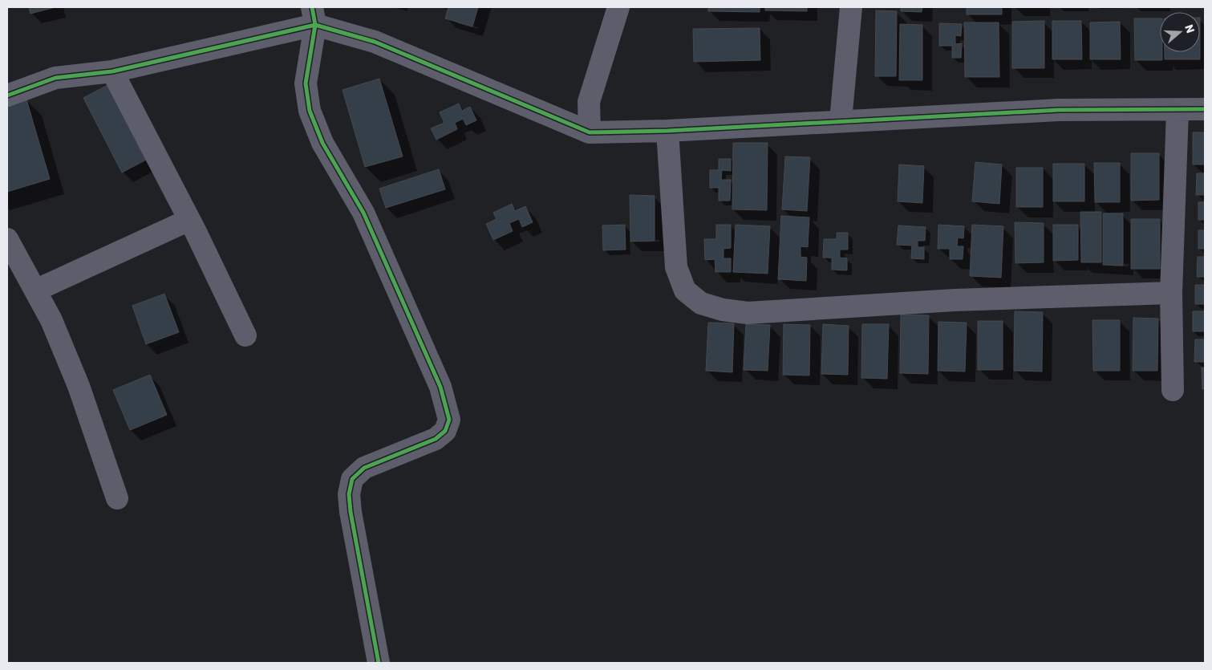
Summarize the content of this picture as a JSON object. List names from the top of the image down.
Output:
{
  "north": "right"
}
